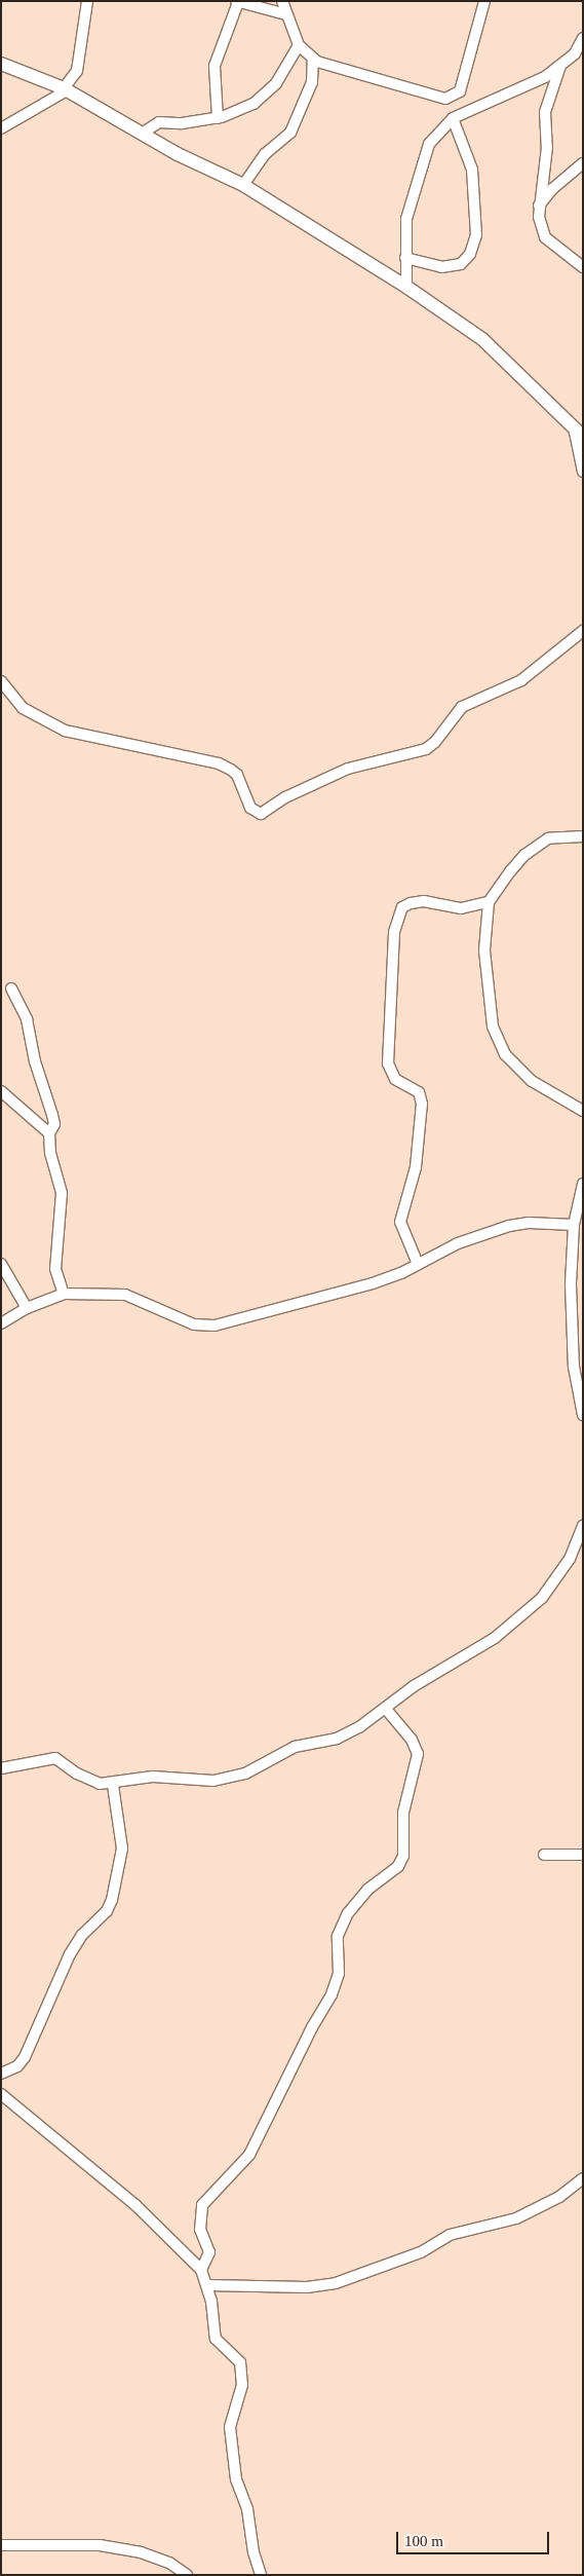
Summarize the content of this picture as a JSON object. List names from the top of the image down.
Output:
{
  "scale_bar": "100 m"
}
